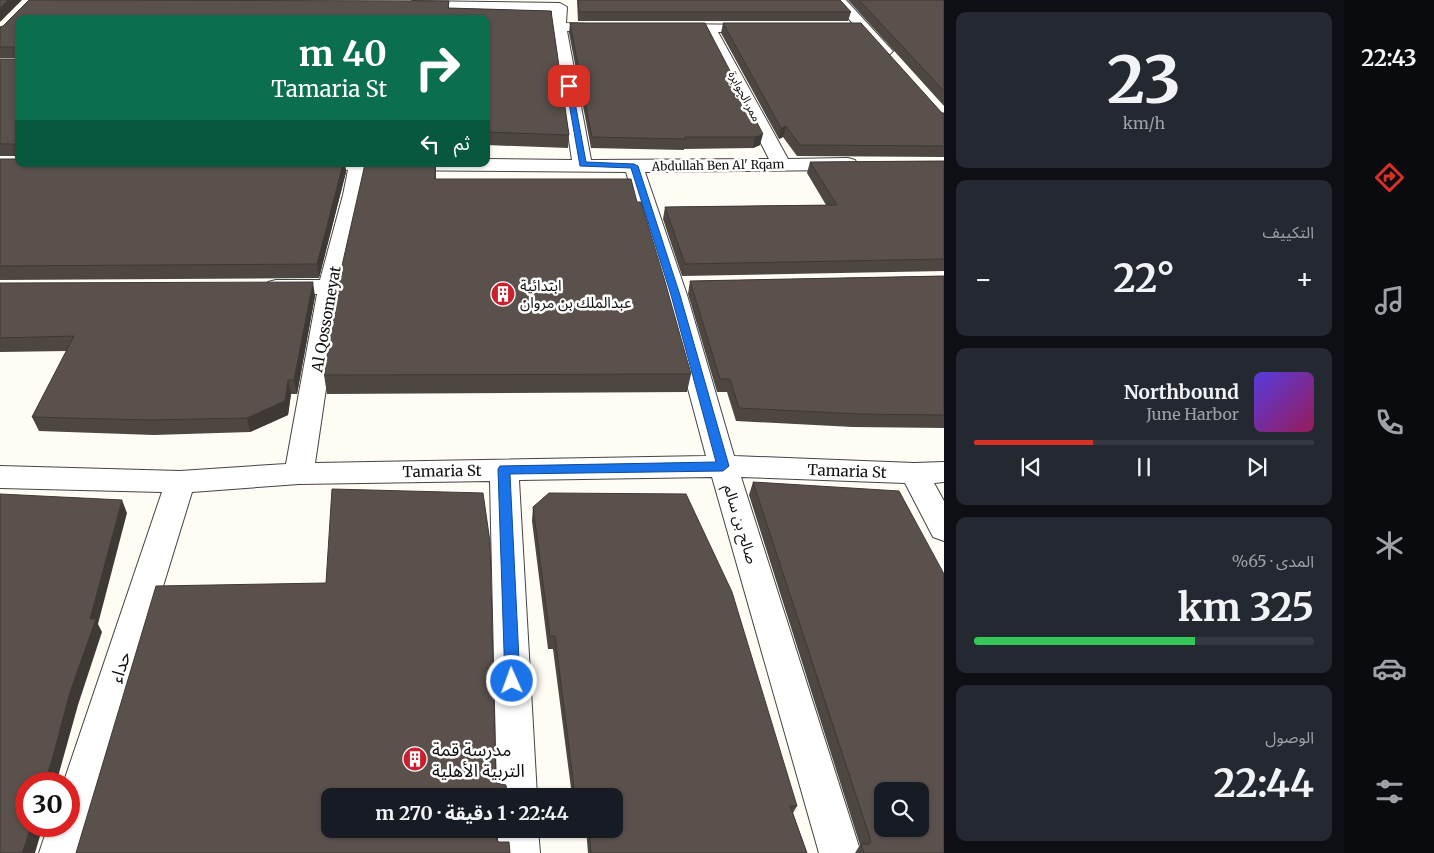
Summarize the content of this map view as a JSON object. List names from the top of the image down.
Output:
{
  "streets": {
    "street": [
      "ممر الجوابرة",
      "Abdullah Ben Al' Rqam",
      "Al Qossomeyat",
      "Tamaria St",
      "صالح بن سالم",
      "حداء"
    ]
  },
  "crossings": [
    ["ممر الجوابرة", "Abdullah Ben Al' Rqam"],
    ["Abdullah Ben Al' Rqam", "صالح بن سالم"],
    ["Al Qossomeyat", "Tamaria St"],
    ["Tamaria St", "صالح بن سالم"],
    ["Tamaria St", "حداء"]
  ],
  "places": {
    "building": ["ابتدائية عبدالملك بن مروان", "مدرسة قمة التربية الأهلية"]
  },
  "page": {
    "tabs": "22:43",
    "tile": [
      ["23", "km/h"],
      "التكييف",
      ["المدى · 65%", "325 km"],
      ["الوصول", "22:44"]
    ],
    "turn": ["40 m", "Tamaria St"],
    "then": "ثم",
    "heat": ["−", "22°", "+"],
    "song": ["Northbound", "June Harbor"],
    "limit": "30",
    "trip": "22:44 · 1 دقيقة · 270 m"
  }
}
